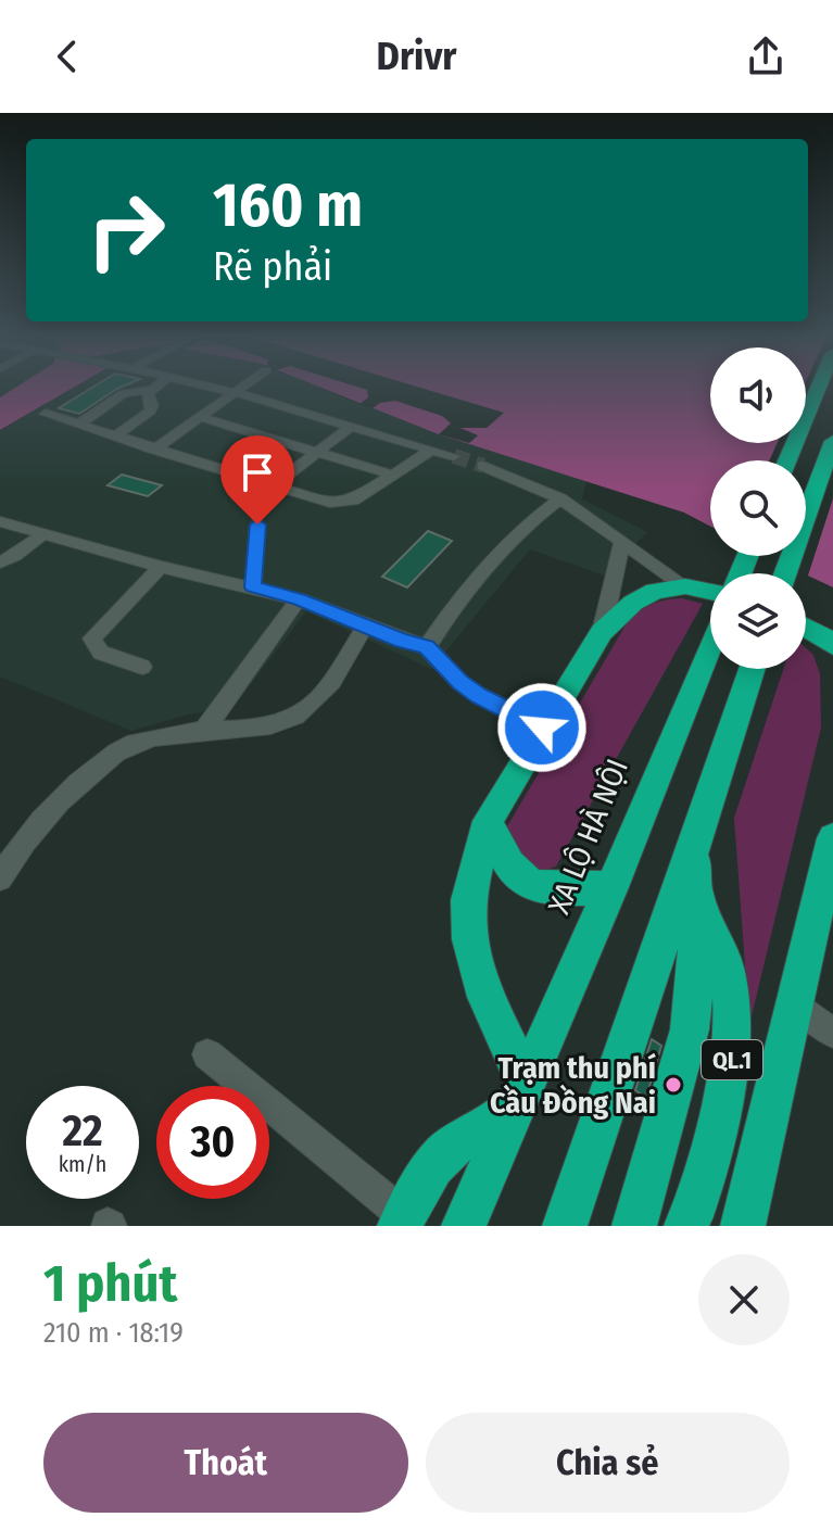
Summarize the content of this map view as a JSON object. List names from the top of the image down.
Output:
{
  "streets": {
    "highway": ["XA LỘ HÀ NỘI", "QL.1"]
  },
  "places": ["Trạm thu phí Cầu Đồng Nai"],
  "page": {
    "header": "Drivr",
    "turn": ["160 m", "Rẽ phải"],
    "speed": "22 km/h",
    "limit": "30",
    "heading": ["1 phút", "210 m · 18:19"],
    "buttons": ["Thoát", "Chia sẻ"]
  }
}
